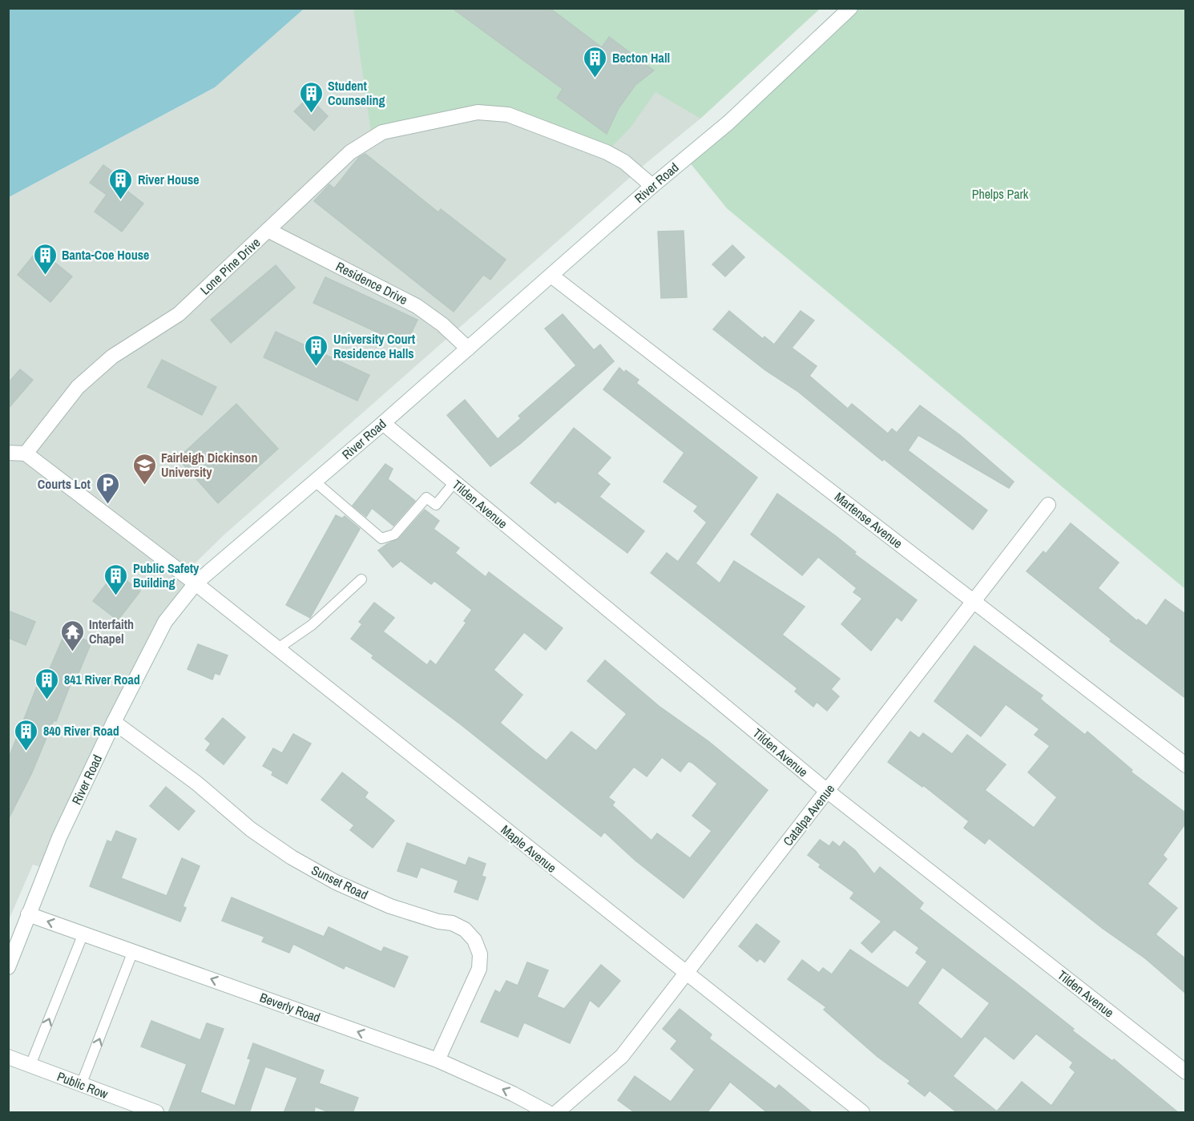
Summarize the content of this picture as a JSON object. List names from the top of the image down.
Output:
{
  "streets": {
    "street": [
      "River Road",
      "Lone Pine Drive",
      "Residence Drive",
      "Tilden Avenue",
      "Martense Avenue",
      "Catalpa Avenue",
      "Maple Avenue",
      "Sunset Road",
      "Beverly Road",
      "Public Row"
    ]
  },
  "crossings": [
    ["River Road", "Lone Pine Drive"],
    ["River Road", "Residence Drive"],
    ["River Road", "Tilden Avenue"],
    ["River Road", "Martense Avenue"],
    ["River Road", "Maple Avenue"],
    ["River Road", "Sunset Road"],
    ["River Road", "Beverly Road"],
    ["Lone Pine Drive", "Residence Drive"],
    ["Tilden Avenue", "Catalpa Avenue"],
    ["Martense Avenue", "Catalpa Avenue"],
    ["Catalpa Avenue", "Maple Avenue"],
    ["Sunset Road", "Beverly Road"]
  ],
  "one_way": ["Beverly Road"],
  "parks": ["Phelps Park"],
  "places": {
    "building": [
      "Becton Hall",
      "Student Counseling",
      "River House",
      "Banta-Coe House",
      "University Court Residence Halls",
      "Public Safety Building",
      "841 River Road",
      "840 River Road"
    ],
    "school or university": ["Fairleigh Dickinson University"],
    "parking": ["Courts Lot"],
    "temple": ["Interfaith Chapel"]
  }
}
